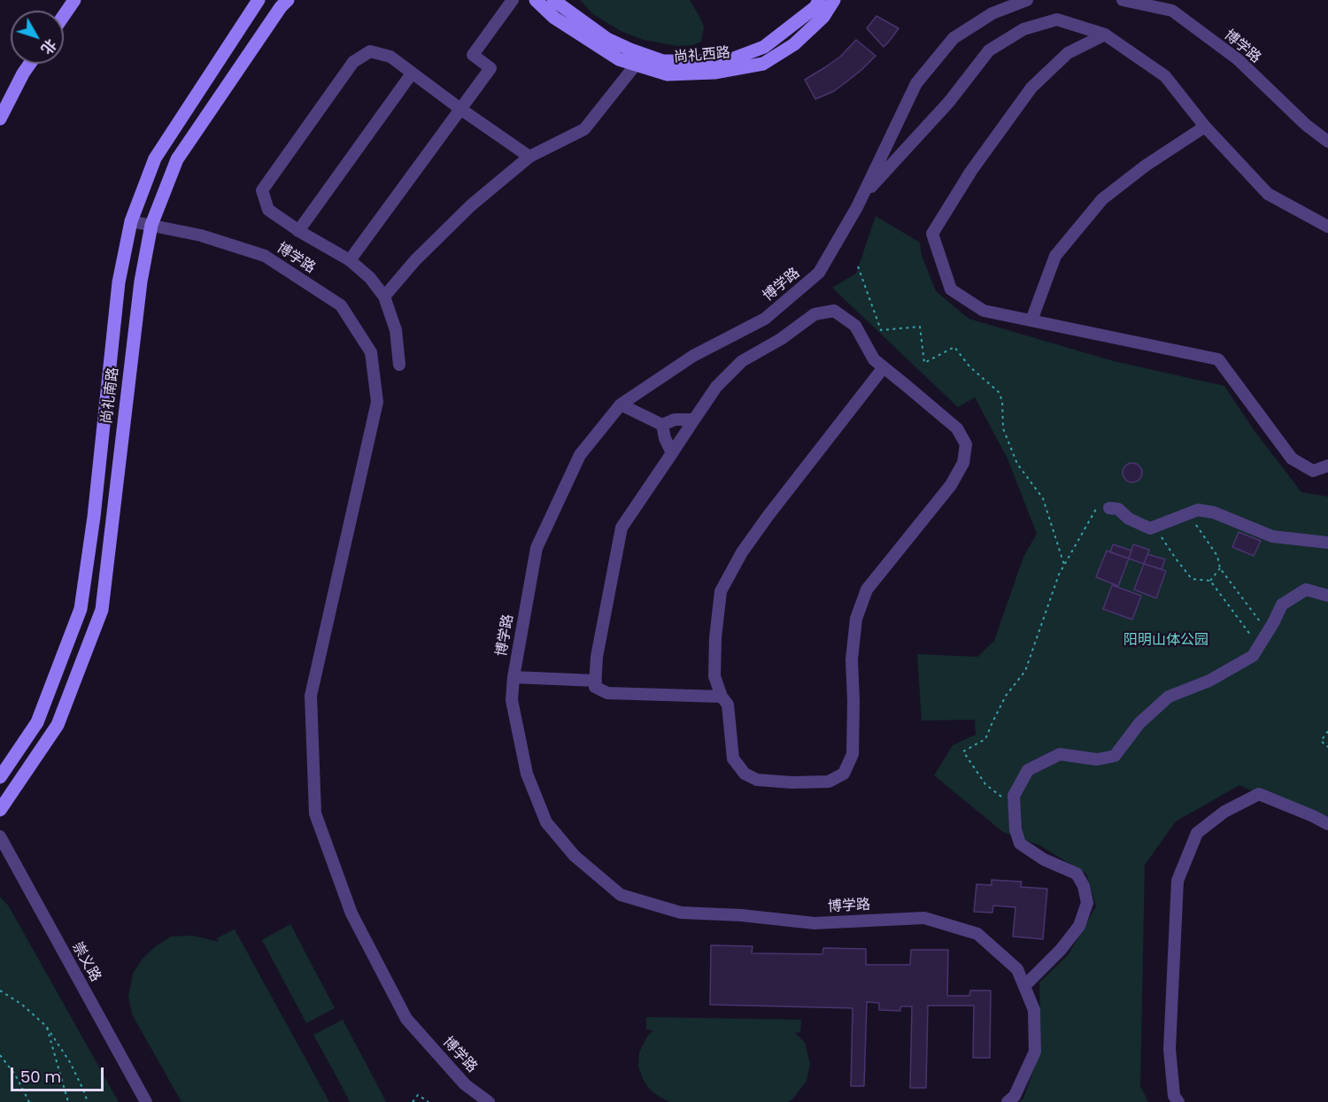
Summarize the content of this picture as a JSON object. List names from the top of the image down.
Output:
{
  "streets": {
    "main road": ["尚礼西路", "尚礼南路"],
    "street": ["博学路", "崇义路"]
  },
  "crossings": [
    ["博学路", "尚礼南路"]
  ],
  "parks": ["阳明山体公园"],
  "scale_bar": "50 m",
  "north": "bottom right"
}
